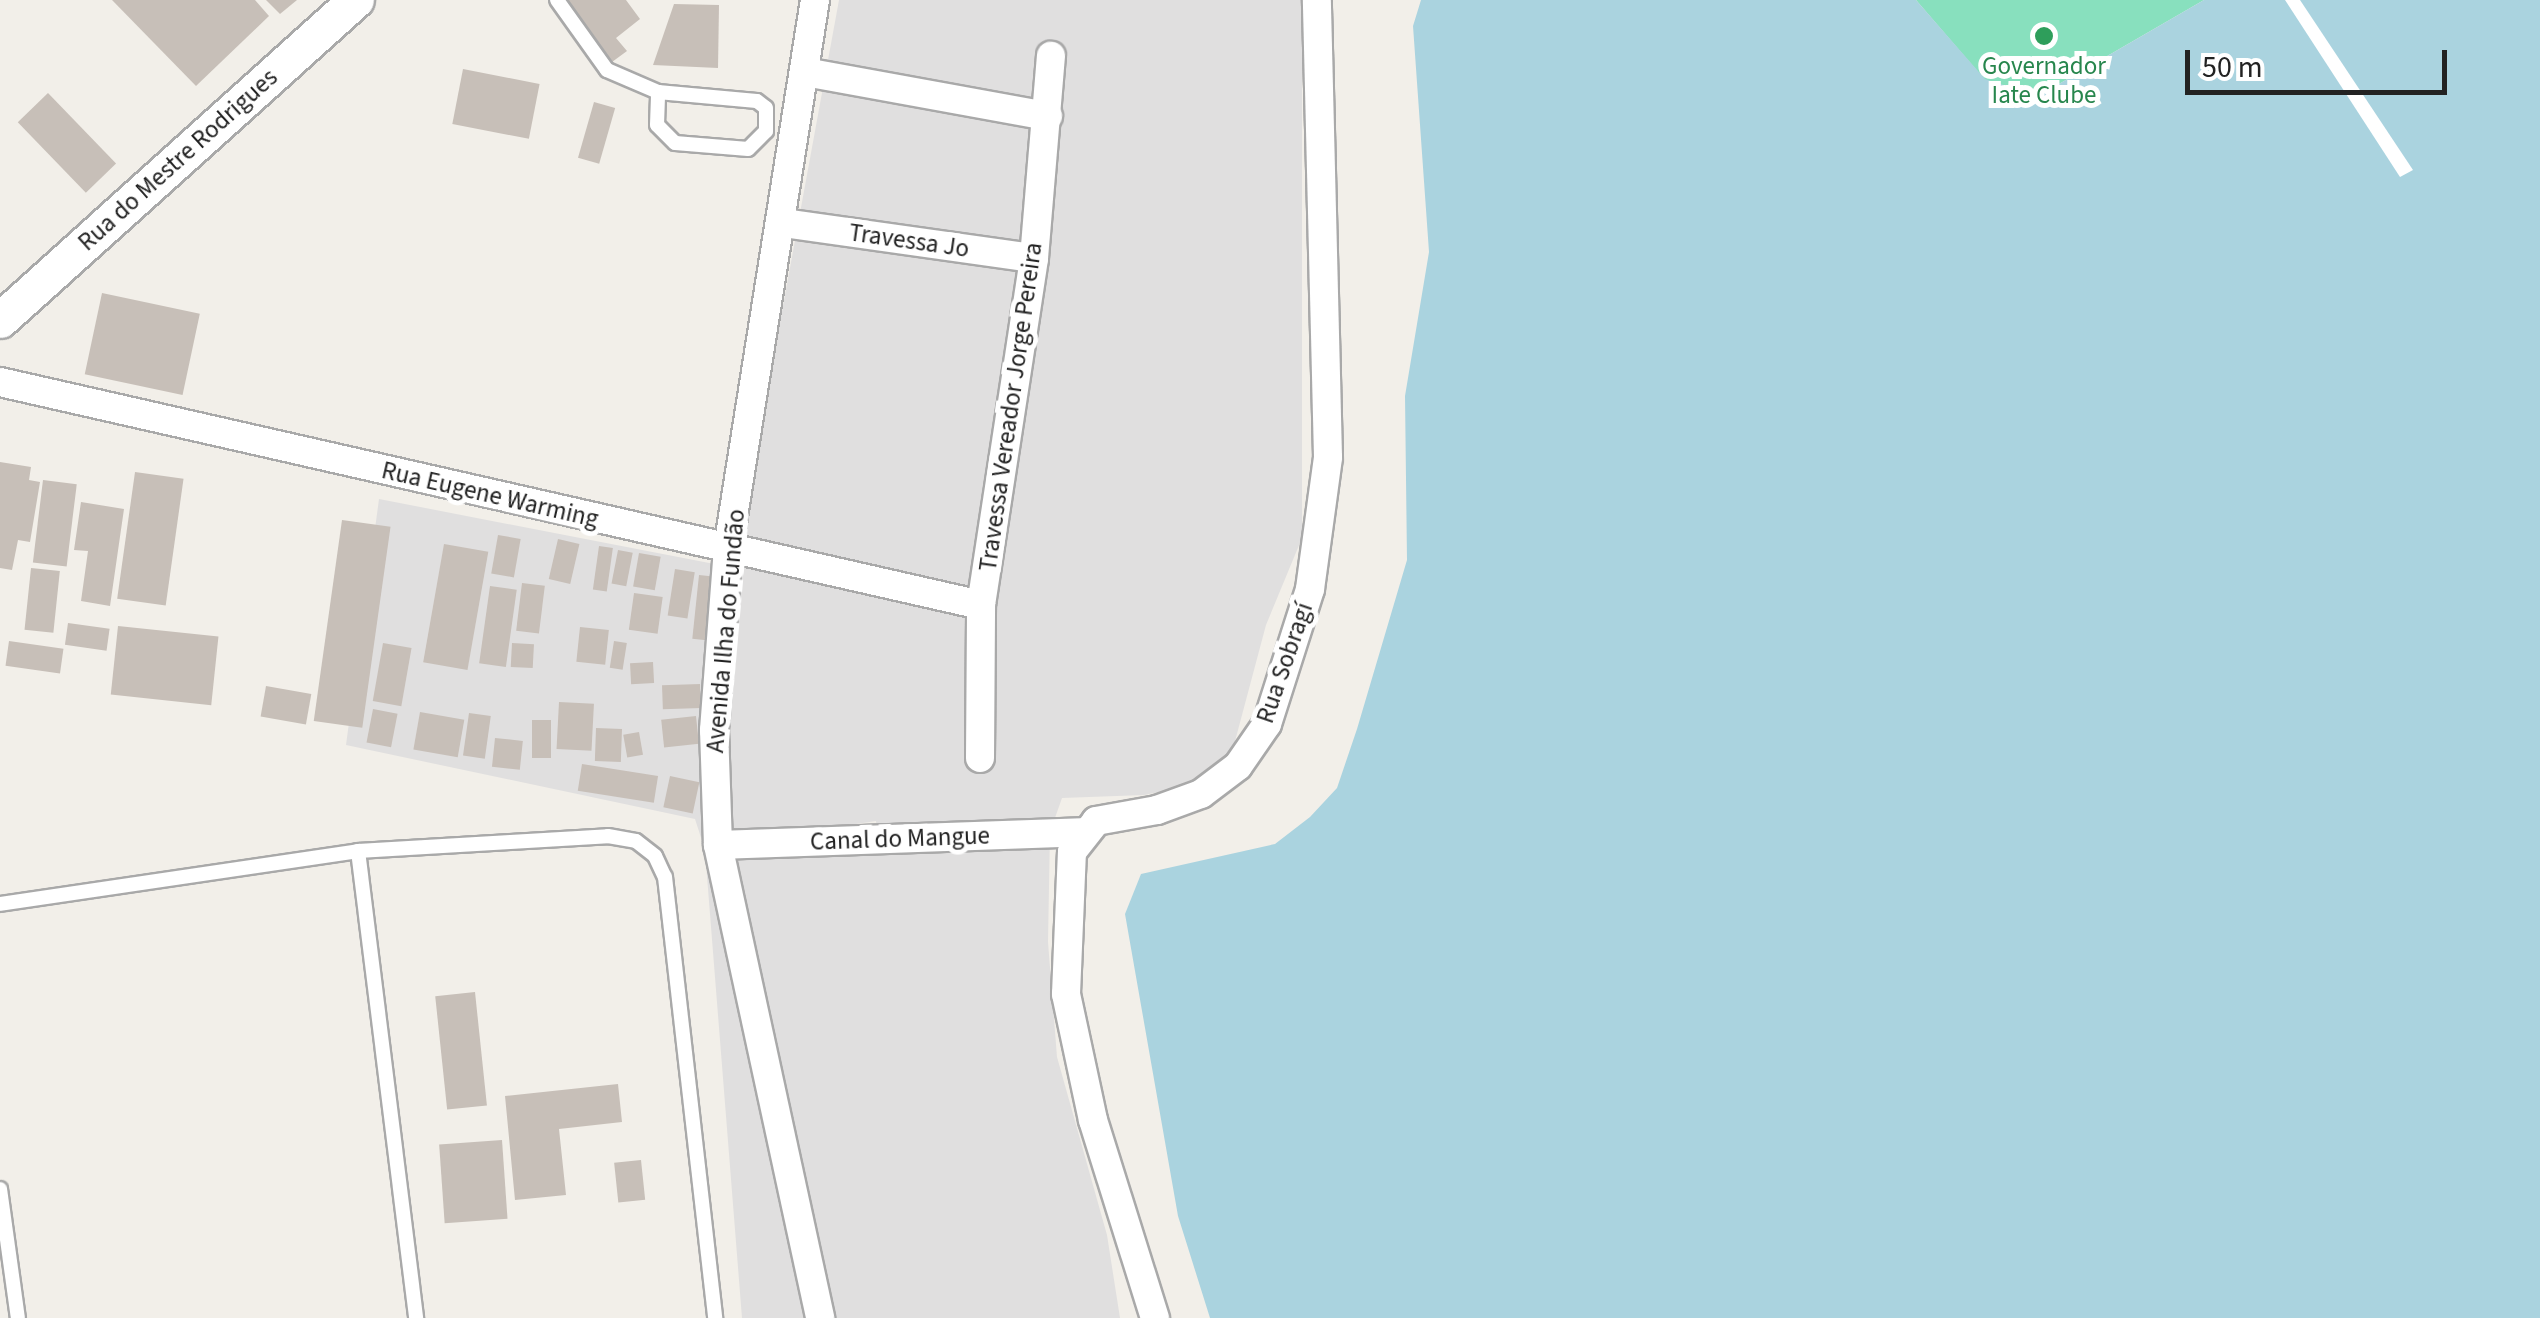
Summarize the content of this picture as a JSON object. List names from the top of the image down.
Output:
{
  "streets": {
    "street": [
      "Rua do Mestre Rodrigues",
      "Travessa Jo",
      "Travessa Vereador Jorge Pereira",
      "Rua Eugene Warming",
      "Avenida Ilha do Fundão",
      "Rua Sobragí",
      "Canal do Mangue"
    ]
  },
  "crossings": [
    ["Travessa Jo", "Travessa Vereador Jorge Pereira"],
    ["Travessa Jo", "Avenida Ilha do Fundão"],
    ["Travessa Vereador Jorge Pereira", "Rua Eugene Warming"],
    ["Rua Eugene Warming", "Avenida Ilha do Fundão"],
    ["Avenida Ilha do Fundão", "Canal do Mangue"],
    ["Rua Sobragí", "Canal do Mangue"]
  ],
  "places": ["Governador Iate Clube"],
  "scale_bar": "50 m"
}
